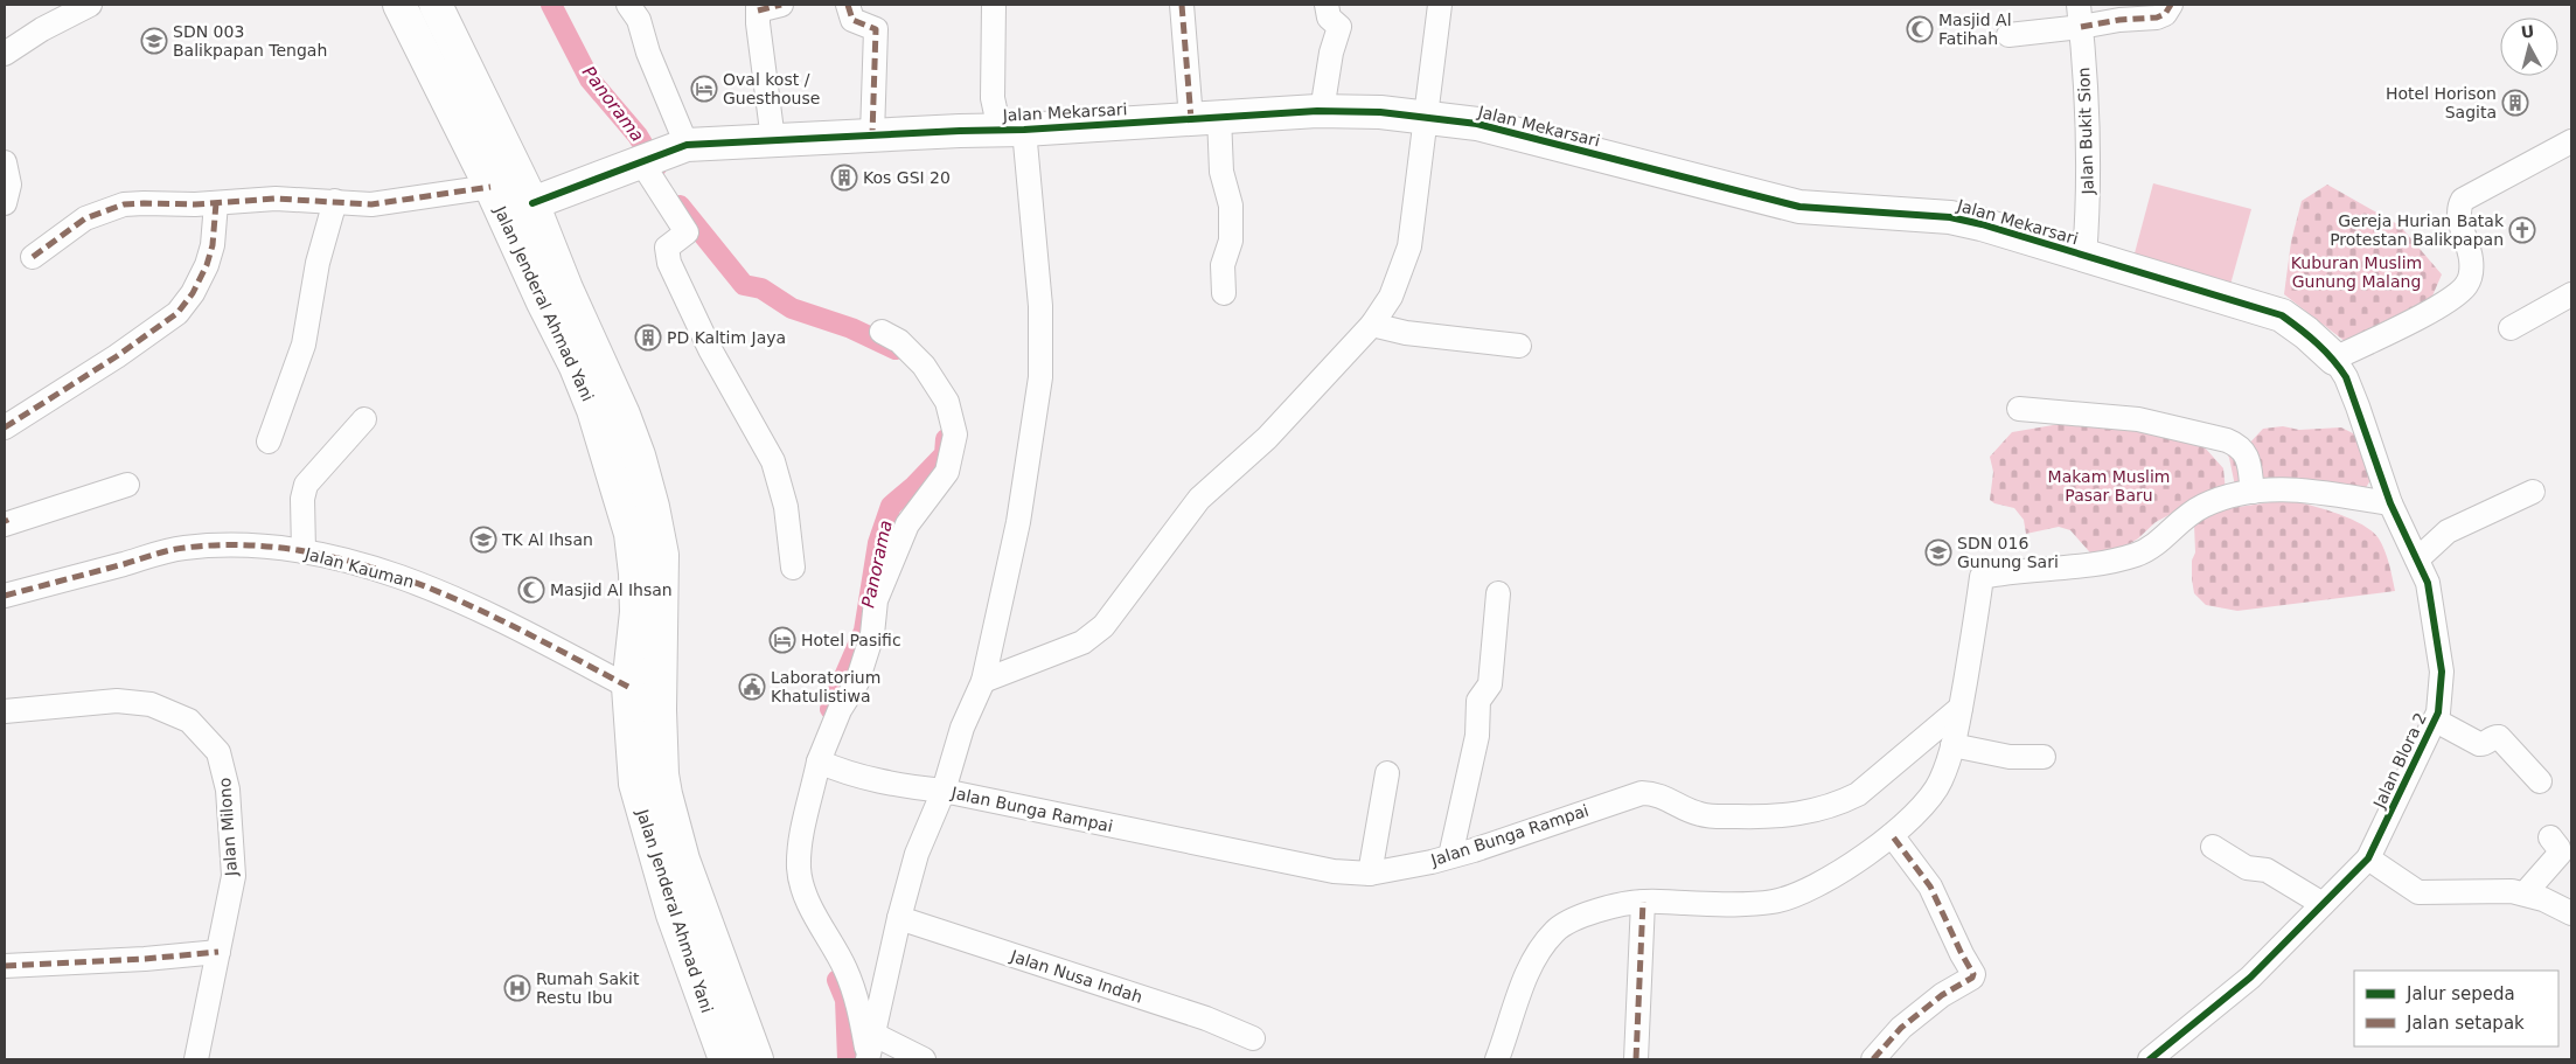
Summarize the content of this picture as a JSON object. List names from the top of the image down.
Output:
{
  "streets": {
    "main road": ["Jalan Mekarsari", "Jalan Jenderal Ahmad Yani"],
    "street": [
      "Jalan Bukit Sion",
      "Jalan Kauman",
      "Jalan Blora 2",
      "Jalan Bunga Rampai",
      "Jalan Milono",
      "Jalan Nusa Indah"
    ]
  },
  "crossings": [
    ["Jalan Mekarsari", "Jalan Bukit Sion"],
    ["Jalan Mekarsari", "Jalan Jenderal Ahmad Yani"],
    ["Jalan Mekarsari", "Jalan Blora 2"],
    ["Jalan Jenderal Ahmad Yani", "Jalan Kauman"]
  ],
  "water": ["Panorama"],
  "parks": ["Kuburan Muslim Gunung Malang", "Makam Muslim Pasar Baru"],
  "places": {
    "mosque": ["Masjid Al Fatihah", "Masjid Al Ihsan"],
    "school or university": ["SDN 003 Balikpapan Tengah", "TK Al Ihsan", "SDN 016 Gunung Sari"],
    "hotel": ["Oval kost / Guesthouse", "Hotel Pasific"],
    "building": ["Hotel Horison Sagita", "Kos GSI 20", "PD Kaltim Jaya"],
    "church": ["Gereja Hurian Batak Protestan Balikpapan"],
    "public building": ["Laboratorium Khatulistiwa"],
    "hospital": ["Rumah Sakit Restu Ibu"]
  },
  "legend": ["Jalur sepeda", "Jalan setapak"],
  "north": "top"
}
